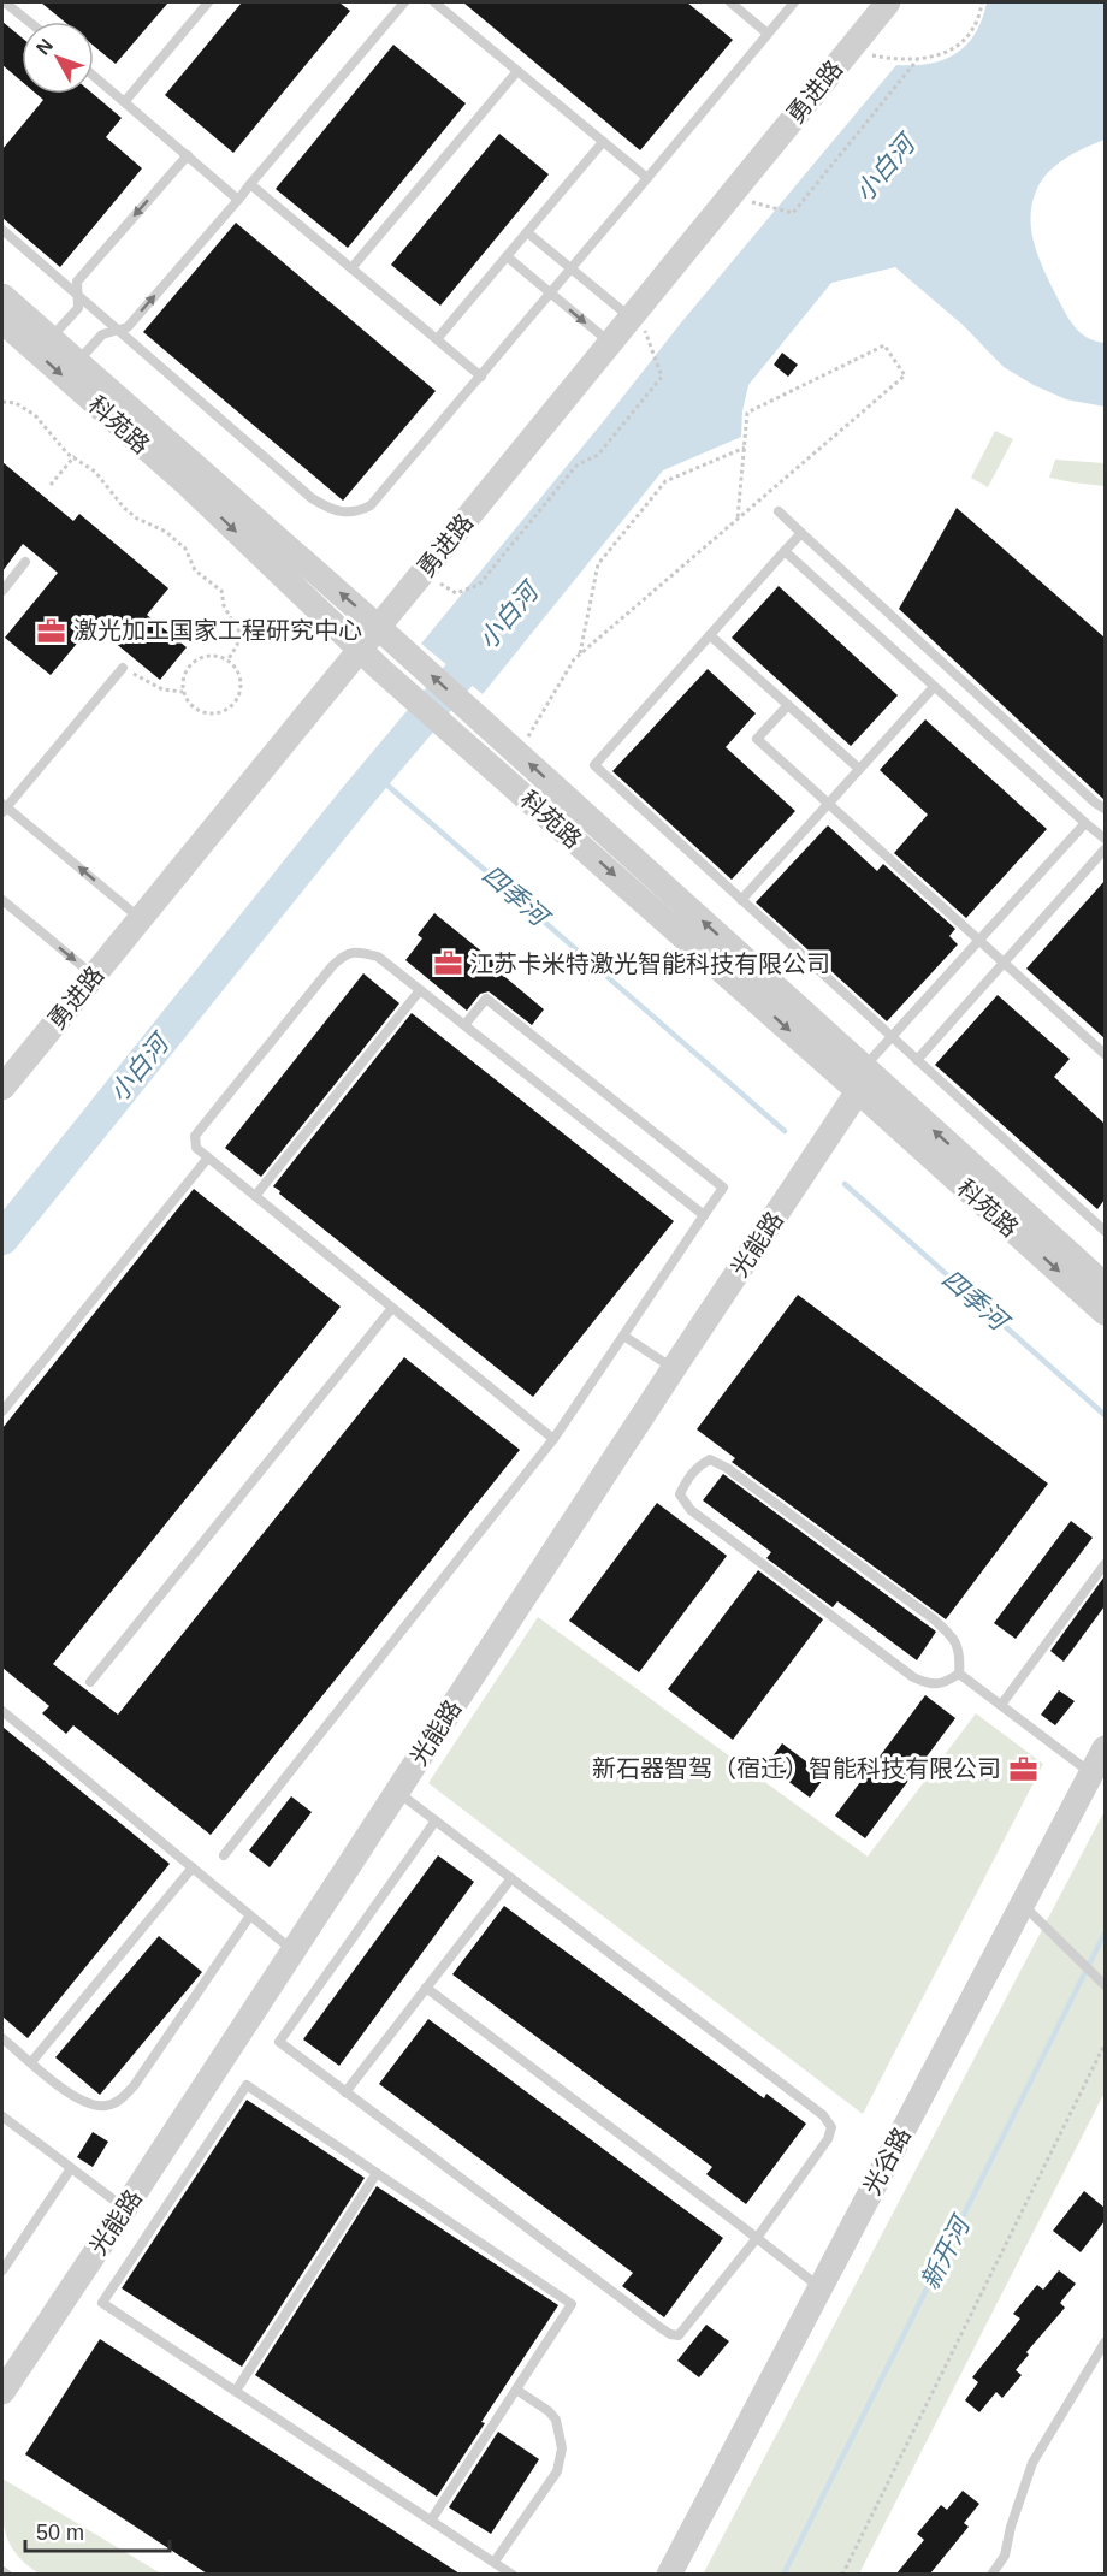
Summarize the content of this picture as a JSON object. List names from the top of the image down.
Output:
{
  "streets": {
    "street": [
      "勇进路",
      "科苑路",
      "光能路",
      "光谷路"
    ]
  },
  "crossings": [
    ["勇进路", "科苑路"],
    ["科苑路", "光能路"]
  ],
  "water": ["小白河", "四季河", "新开河"],
  "places": {
    "office": ["激光加工国家工程研究中心", "江苏卡米特激光智能科技有限公司", "新石器智驾（宿迁）智能科技有限公司"]
  },
  "scale_bar": "50 m",
  "north": "top left"
}
